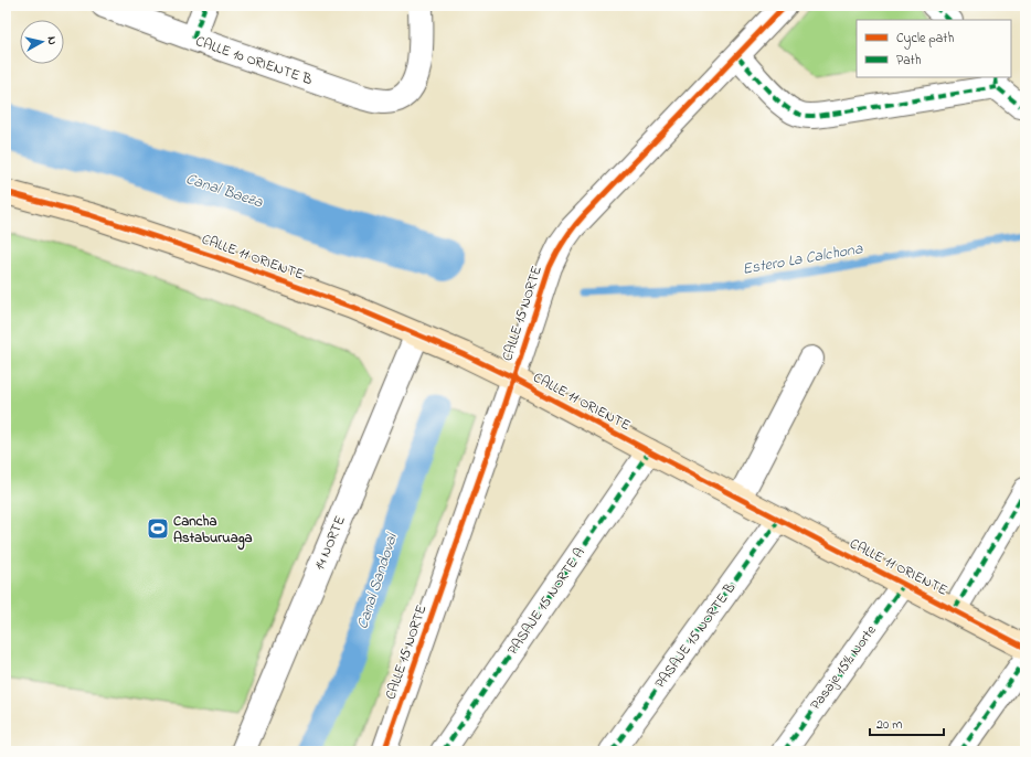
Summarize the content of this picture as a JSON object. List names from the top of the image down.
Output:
{
  "streets": {
    "main road": ["CALLE 11 ORIENTE"],
    "street": [
      "CALLE 10 ORIENTE B",
      "CALLE 15 NORTE",
      "14 NORTE",
      "PASAJE 15 NORTE A",
      "PASAJE 15 NORTE B",
      "Pasaje 15½ Norte"
    ]
  },
  "crossings": [
    ["CALLE 11 ORIENTE", "CALLE 15 NORTE"],
    ["CALLE 11 ORIENTE", "14 NORTE"],
    ["CALLE 11 ORIENTE", "PASAJE 15 NORTE A"],
    ["CALLE 11 ORIENTE", "PASAJE 15 NORTE B"],
    ["CALLE 11 ORIENTE", "Pasaje 15½ Norte"]
  ],
  "water": ["Canal Baeza", "Estero La Calchona", "Canal Sandoval"],
  "places": {
    "sports": ["Cancha Astaburuaga"]
  },
  "legend": ["Cycle path", "Path"],
  "scale_bar": "20 m",
  "north": "right"
}
